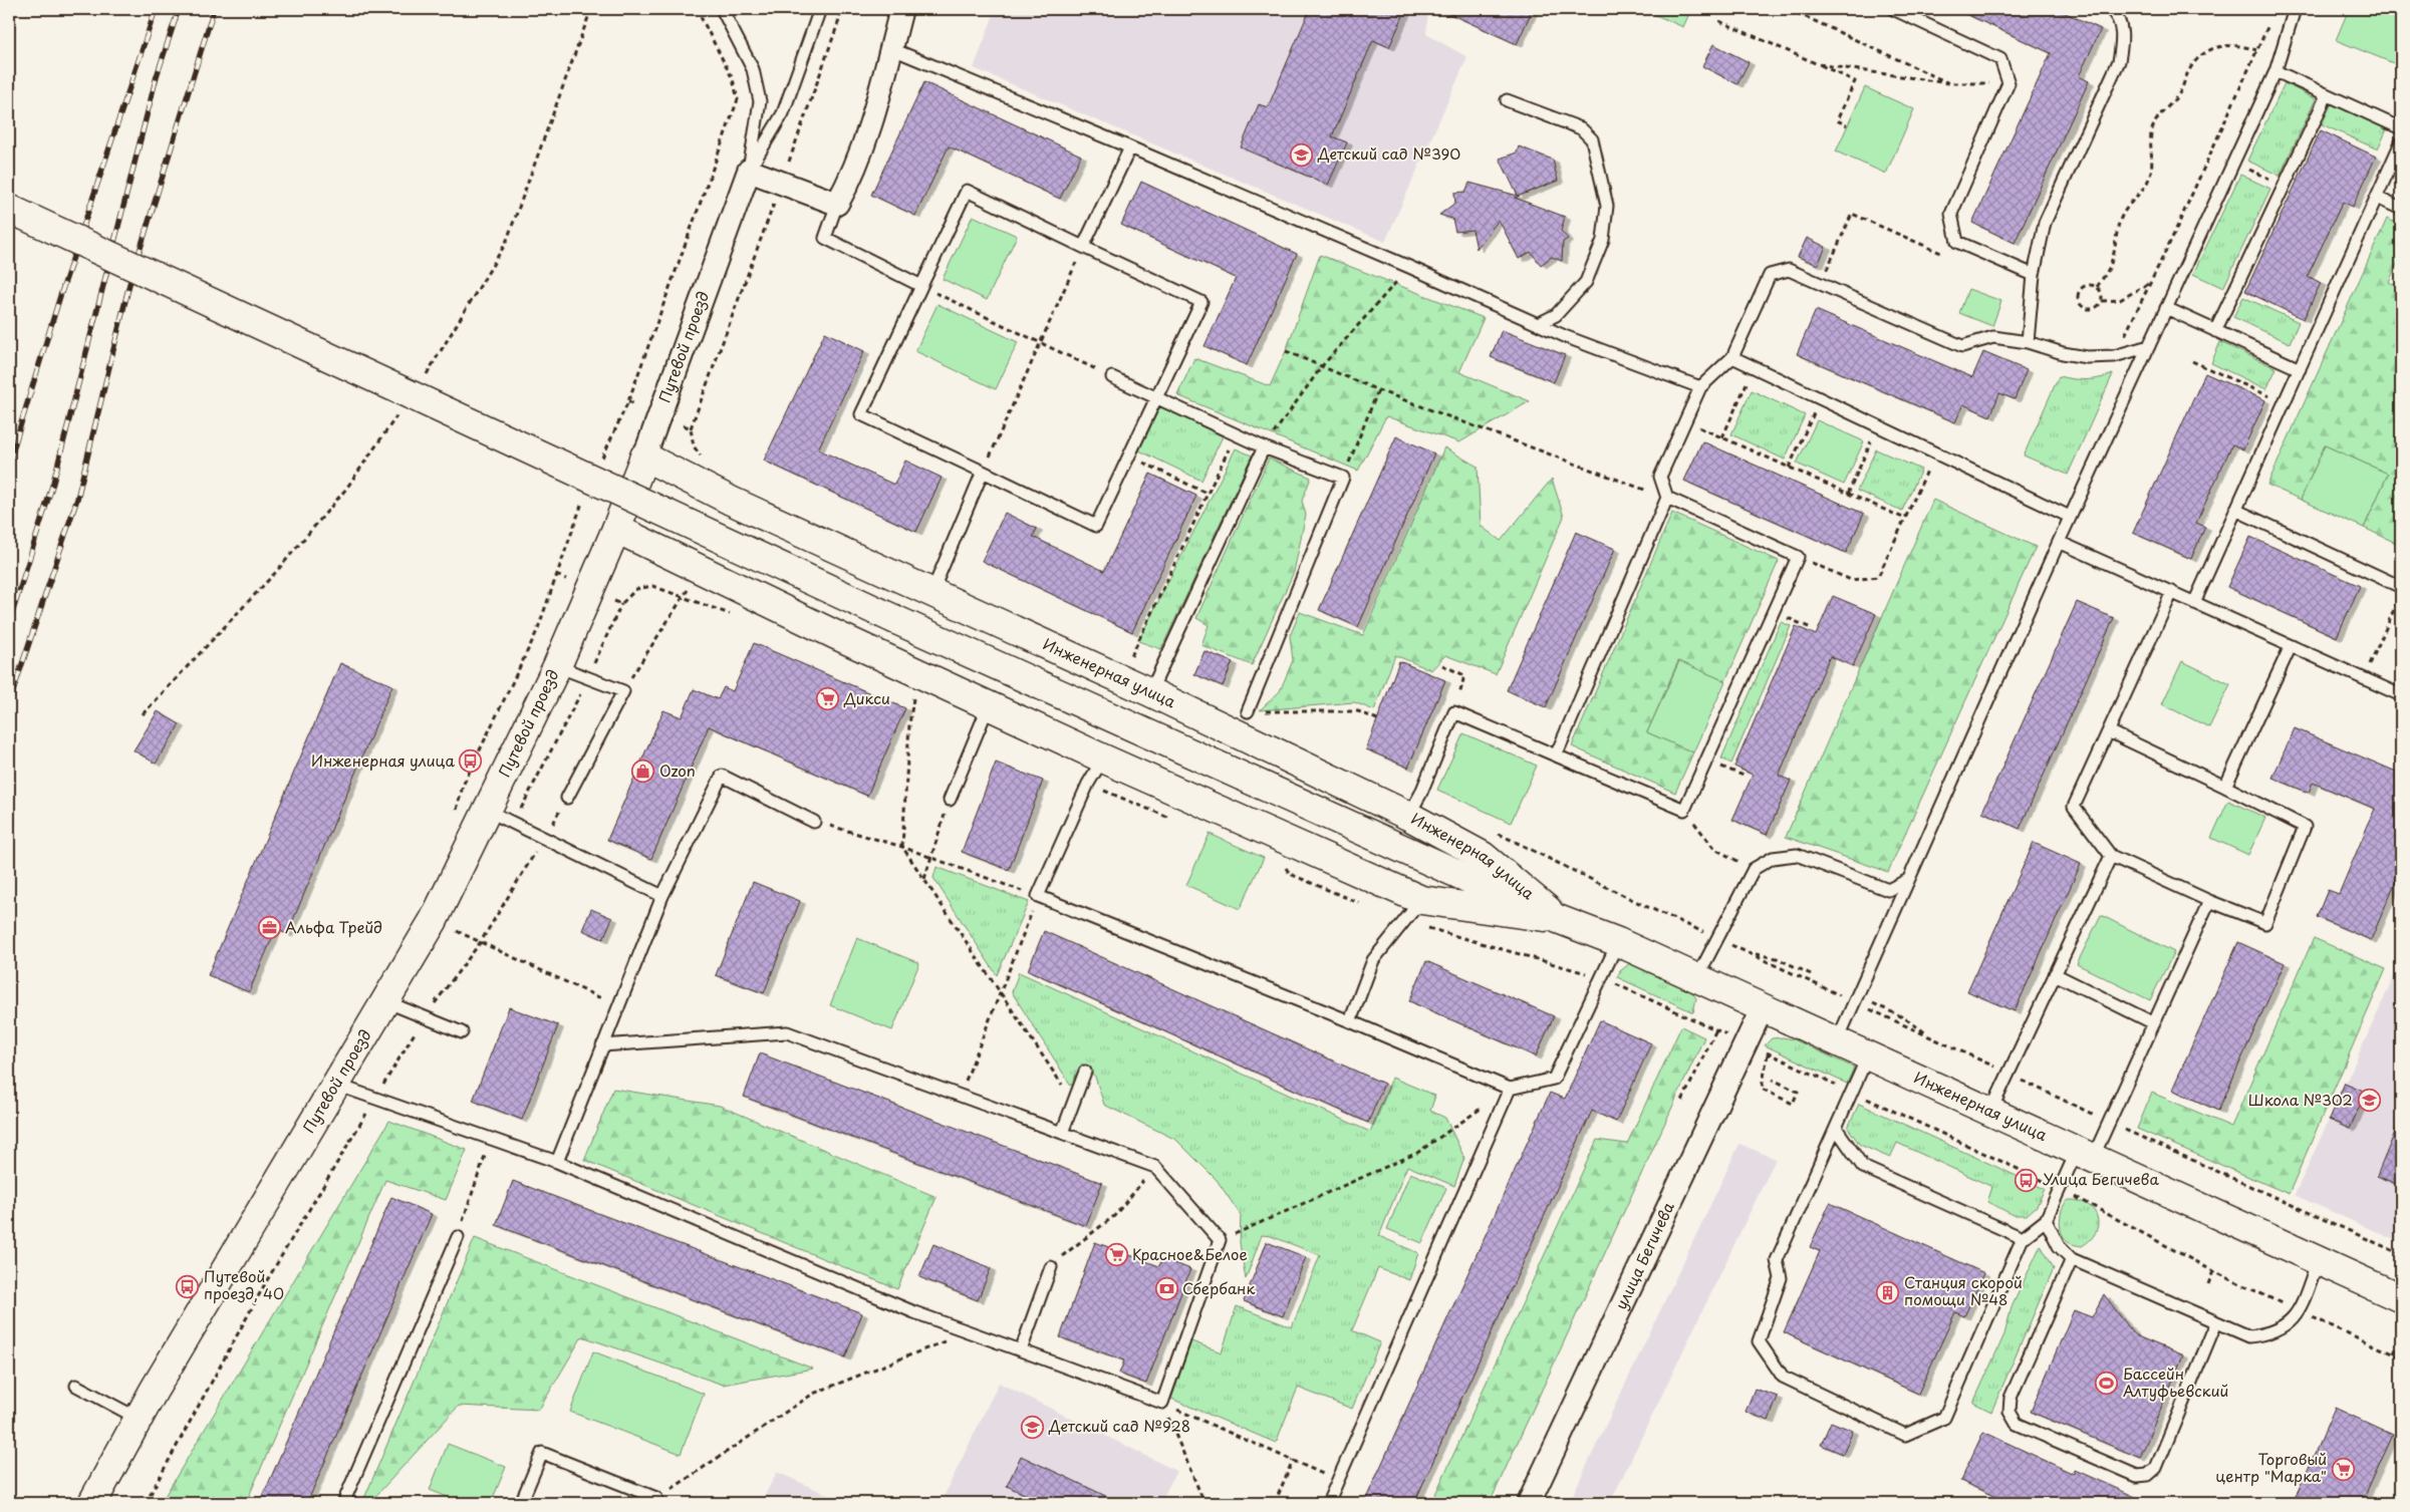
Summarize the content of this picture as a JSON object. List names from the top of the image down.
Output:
{
  "streets": {
    "street": ["Путевой проезд", "Инженерная улица", "улица Бегичева"]
  },
  "crossings": [
    ["Путевой проезд", "Инженерная улица"],
    ["Инженерная улица", "улица Бегичева"]
  ],
  "places": {
    "school or university": ["Детский сад №390", "Школа №302", "Детский сад №928"],
    "supermarket": ["Дикси", "Красное&Белое", "Торговый центр \"Марка\""],
    "bus stop": ["Инженерная улица", "Улица Бегичева", "Путевой проезд, 40"],
    "shop": ["Ozon"],
    "office": ["Альфа Трейд"],
    "bank": ["Сбербанк"],
    "building": ["Станция скорой помощи №48"],
    "sports": ["Бассейн Алтуфьевский"]
  }
}
